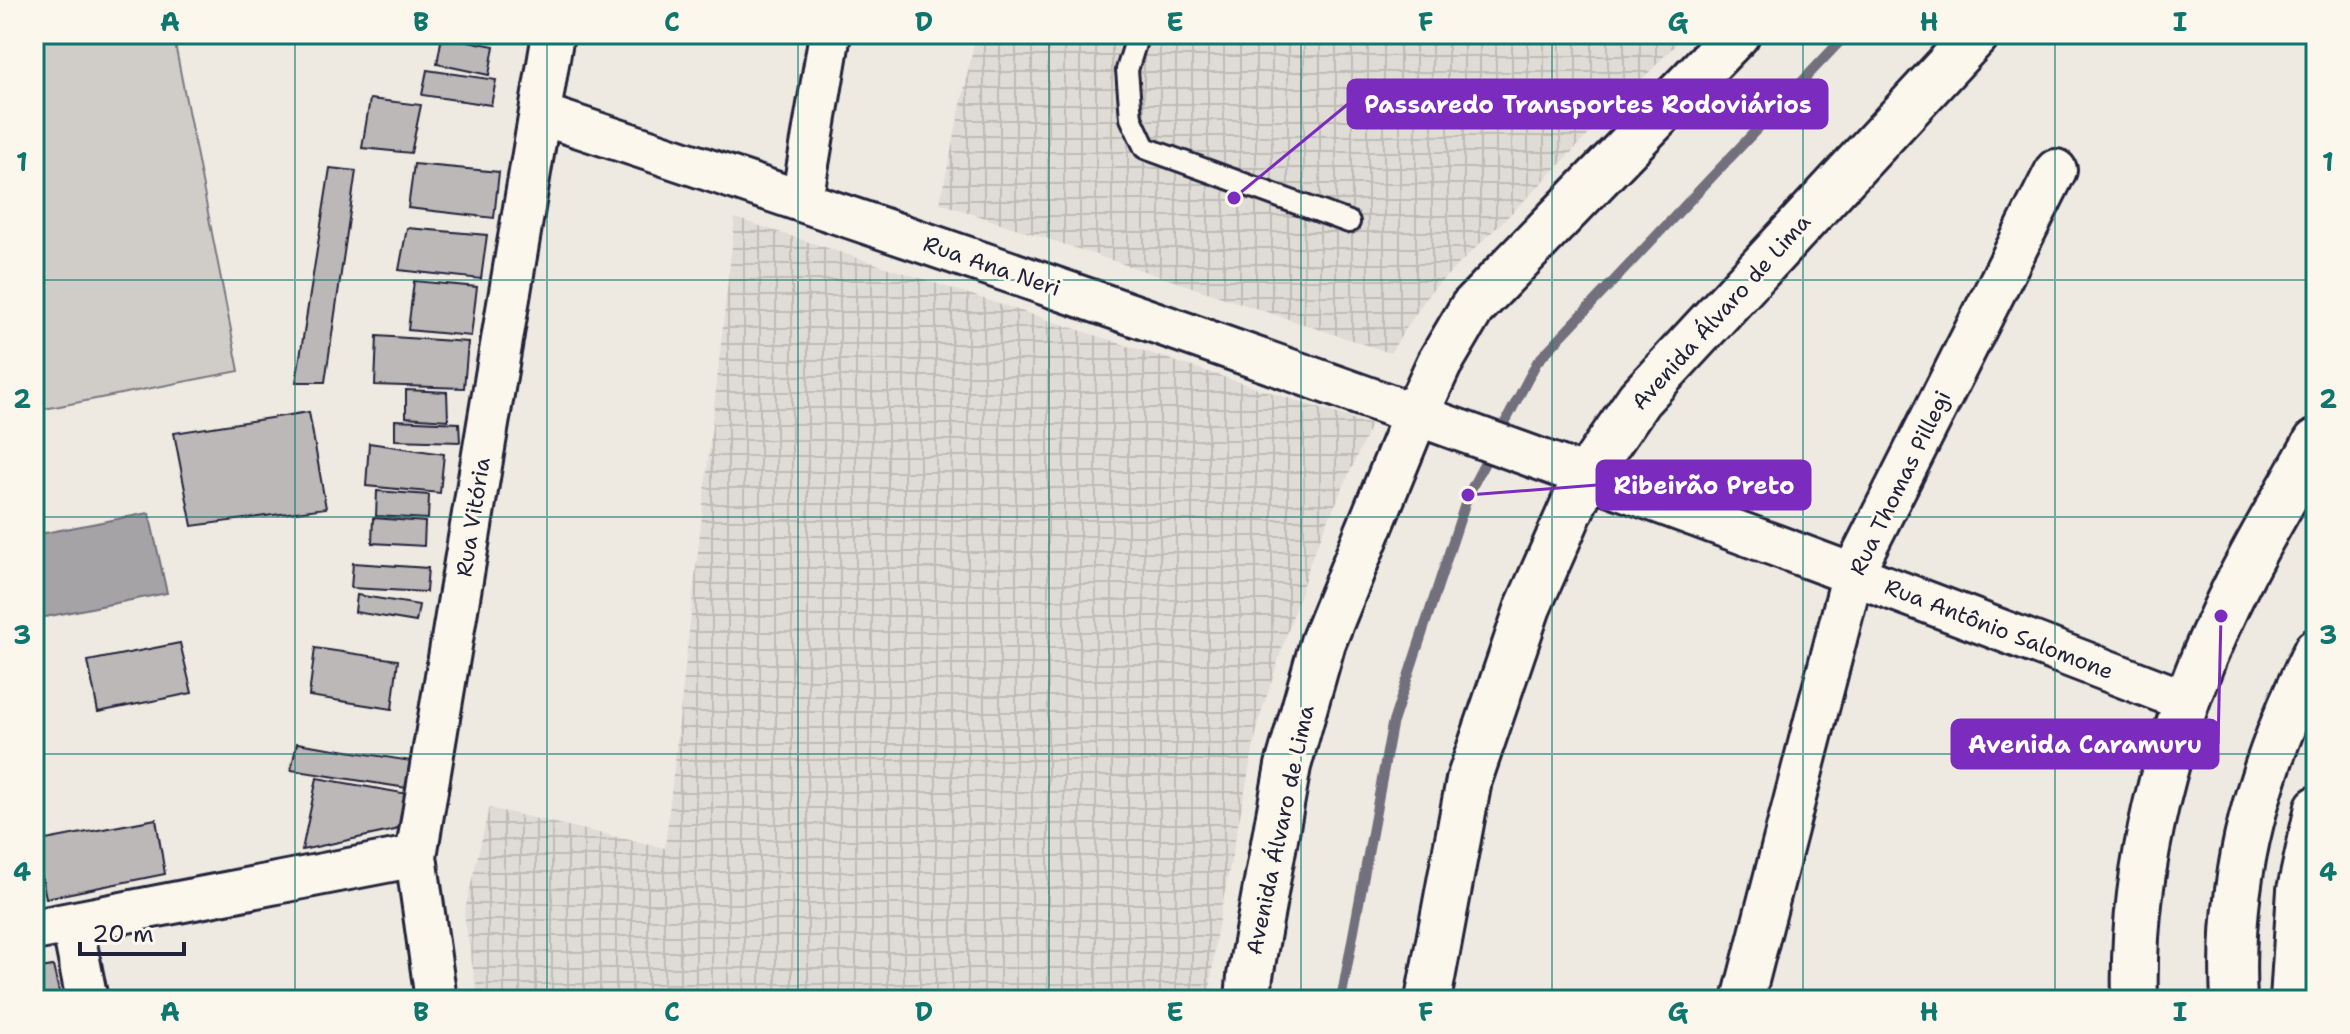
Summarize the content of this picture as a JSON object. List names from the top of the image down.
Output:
{
  "streets": {
    "street": [
      "Rua Ana Neri",
      "Avenida Álvaro de Lima",
      "Rua Thomas Pillegi",
      "Rua Vitória",
      "Rua Antônio Salomone"
    ]
  },
  "crossings": [
    ["Rua Ana Neri", "Avenida Álvaro de Lima"],
    ["Rua Ana Neri", "Rua Vitória"],
    ["Rua Ana Neri", "Rua Antônio Salomone"],
    ["Avenida Álvaro de Lima", "Rua Antônio Salomone"],
    ["Rua Thomas Pillegi", "Rua Antônio Salomone"]
  ],
  "places": ["Passaredo Transportes Rodoviários", "Ribeirão Preto", "Avenida Caramuru"],
  "scale_bar": "20 m",
  "grid": {
    "columns": [
      "A",
      "B",
      "C",
      "D",
      "E",
      "F",
      "G",
      "H",
      "I"
    ],
    "rows": [
      "1",
      "2",
      "3",
      "4"
    ]
  }
}
